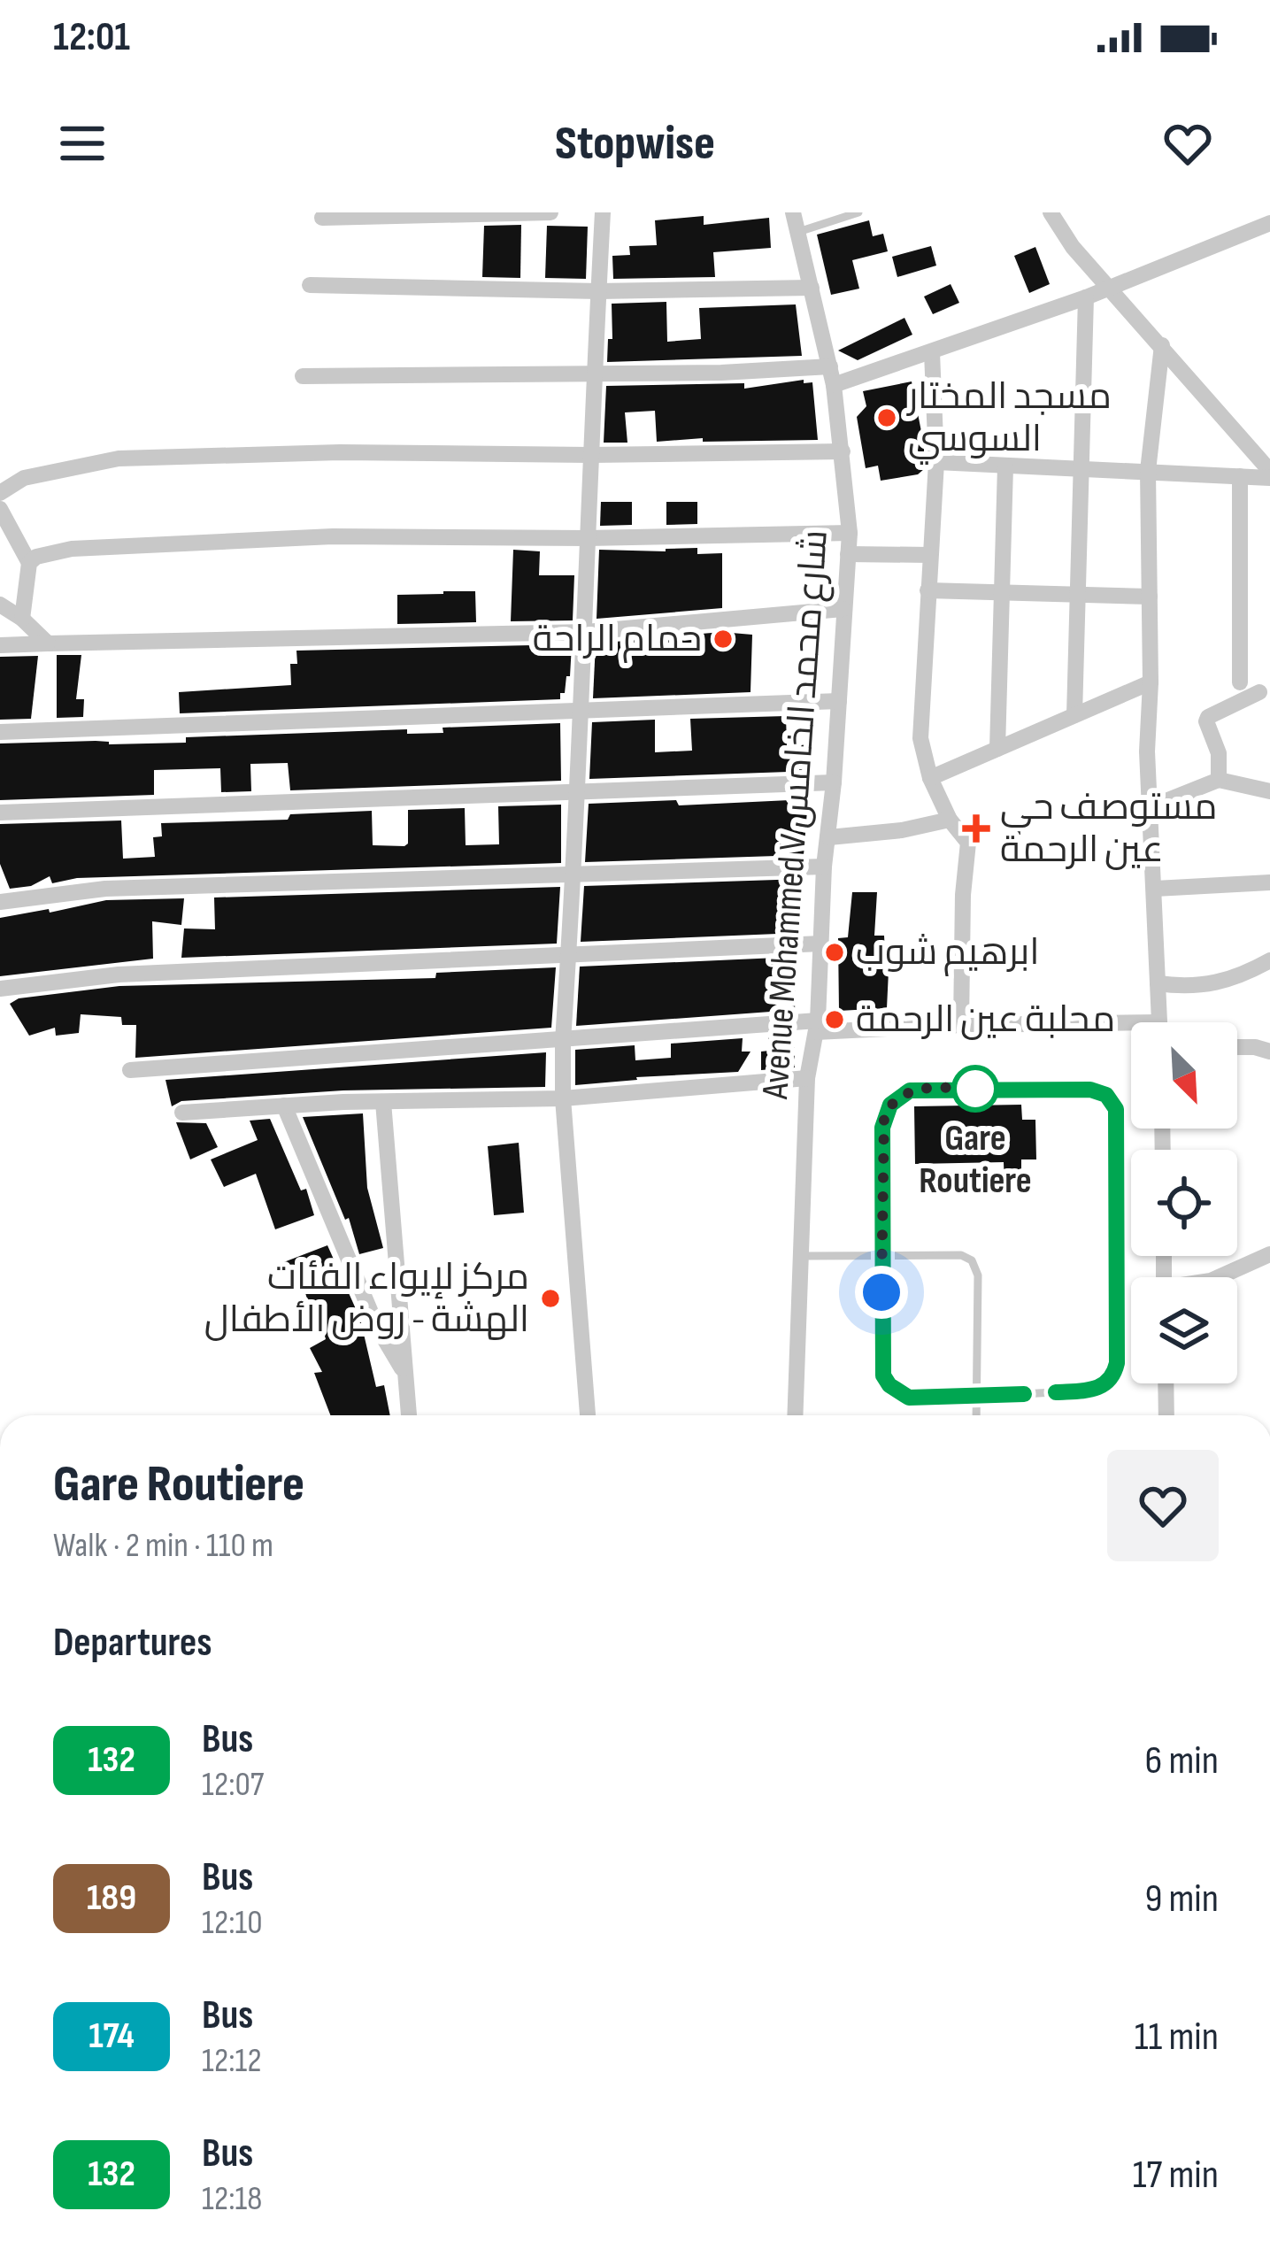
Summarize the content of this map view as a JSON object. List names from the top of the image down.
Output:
{
  "streets": {
    "street": ["Avenue Mohammed V شارع محمد الخامس"]
  },
  "places": {
    "other": [
      "مسجد المختار السوسي",
      "حمام الراحة",
      "ابرهيم شوب",
      "محلبة عين الرحمة",
      "Gare Routiere",
      "مركز لإيواء الفئات الهشة - روض الأطفال"
    ],
    "health": ["مستوصف حي عين الرحمة"]
  },
  "lines": ["bus line 132"],
  "north": "bottom right",
  "page": {
    "status": "12:01",
    "header": "Stopwise",
    "heading": [
      ["Gare Routiere", "Walk · 2 min · 110 m"],
      "Departures"
    ],
    "list": [
      {
        "mark": "132",
        "name": "Bus",
        "note": "12:07",
        "value": "6 min"
      },
      {
        "mark": "189",
        "name": "Bus",
        "note": "12:10",
        "value": "9 min"
      },
      {
        "mark": "174",
        "name": "Bus",
        "note": "12:12",
        "value": "11 min"
      },
      {
        "mark": "132",
        "name": "Bus",
        "note": "12:18",
        "value": "17 min"
      }
    ]
  }
}
